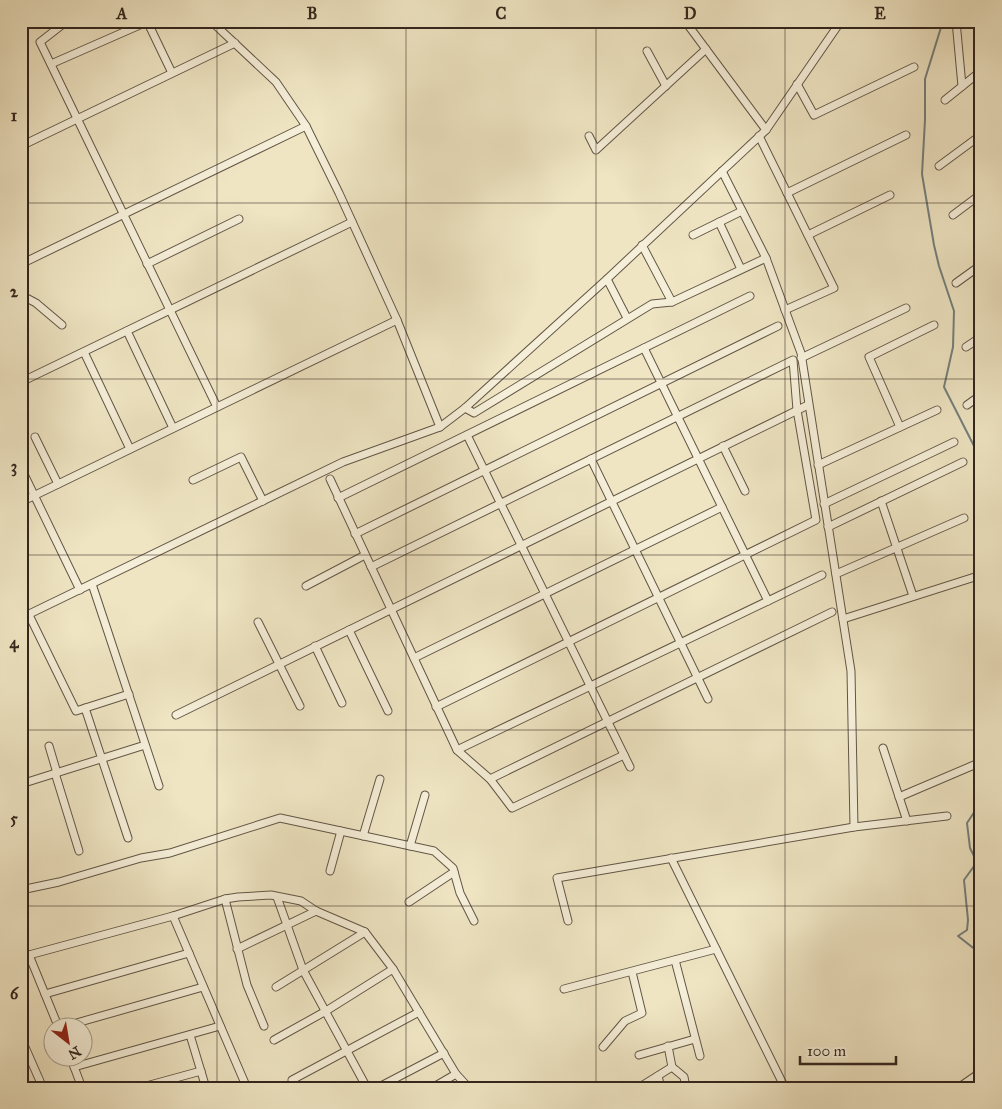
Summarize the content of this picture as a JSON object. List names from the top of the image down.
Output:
{
  "scale_bar": "100 m",
  "north": "bottom right",
  "grid": {
    "columns": [
      "A",
      "B",
      "C",
      "D",
      "E"
    ],
    "rows": [
      "1",
      "2",
      "3",
      "4",
      "5",
      "6"
    ]
  }
}
